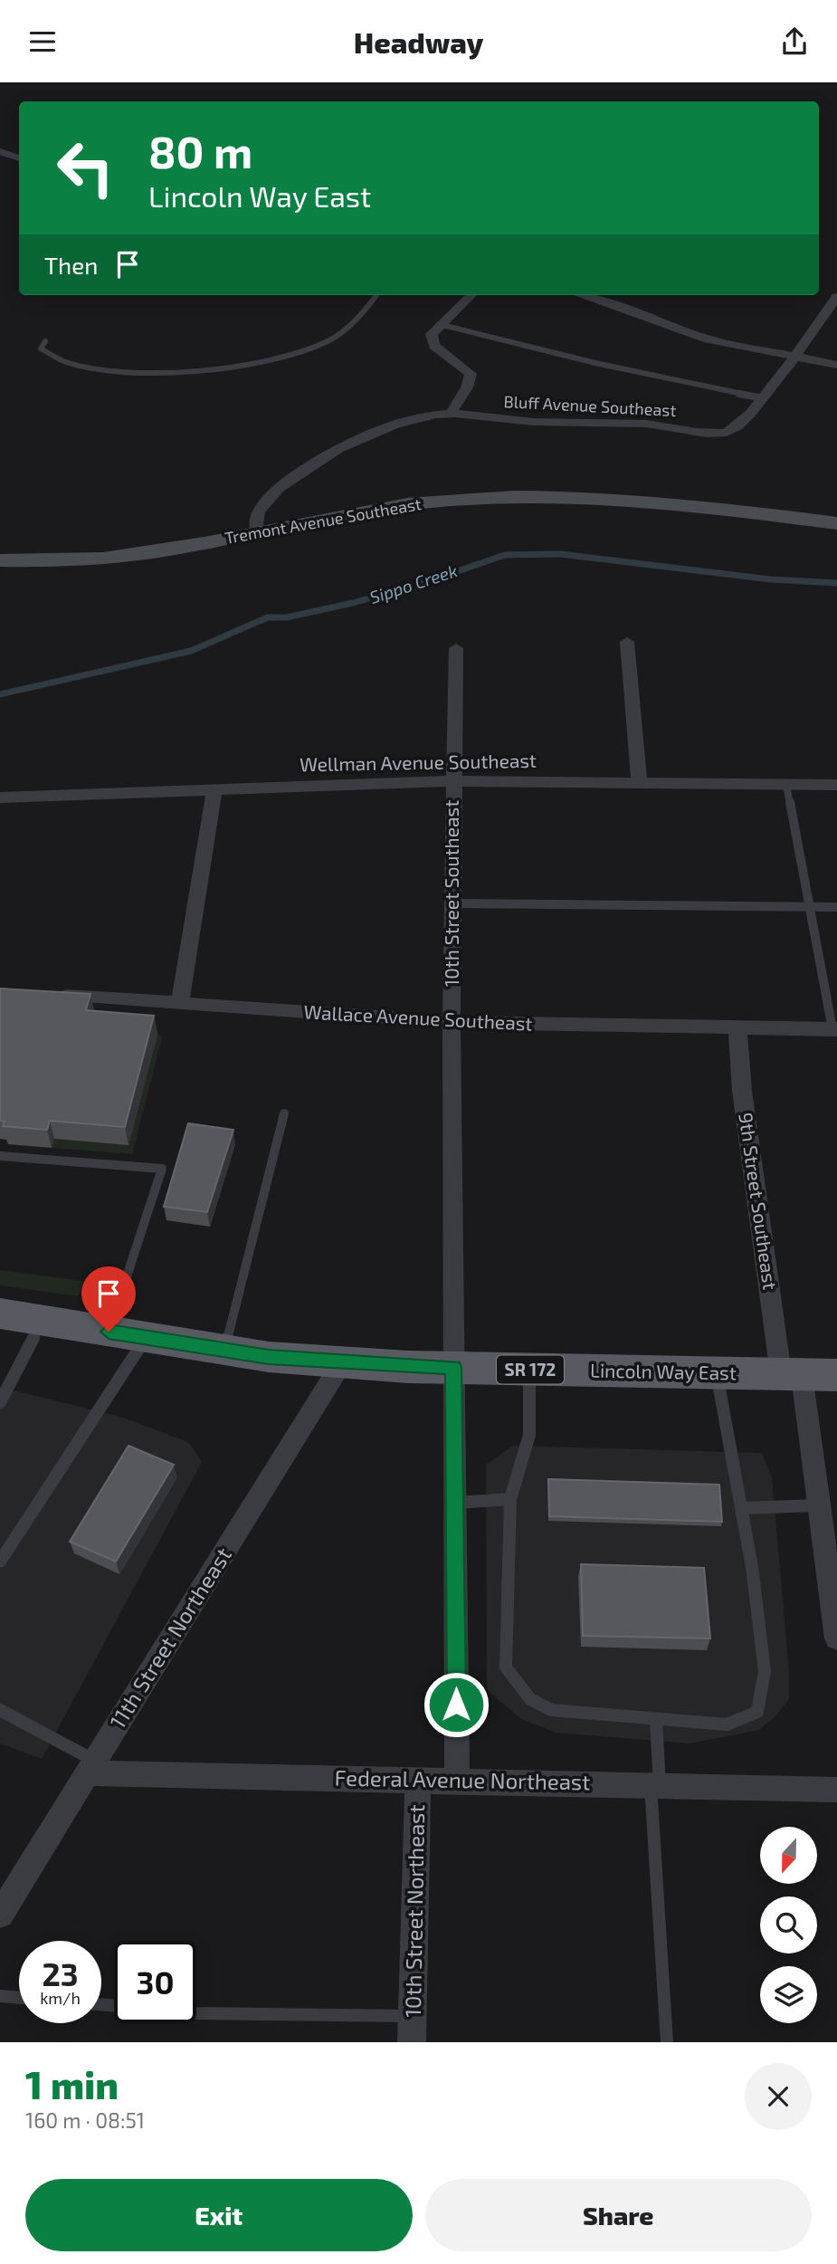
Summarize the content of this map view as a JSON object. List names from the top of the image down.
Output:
{
  "streets": {
    "main road": ["SR 172", "Lincoln Way East"],
    "street": [
      "Bluff Avenue Southeast",
      "Tremont Avenue Southeast",
      "Wellman Avenue Southeast",
      "10th Street Southeast",
      "Wallace Avenue Southeast",
      "9th Street Southeast",
      "11th Street Northeast",
      "Federal Avenue Northeast",
      "10th Street Northeast"
    ]
  },
  "crossings": [
    ["Bluff Avenue Southeast", "Tremont Avenue Southeast"],
    ["Wellman Avenue Southeast", "10th Street Southeast"],
    ["10th Street Southeast", "Wallace Avenue Southeast"],
    ["10th Street Southeast", "Lincoln Way East"],
    ["Wallace Avenue Southeast", "9th Street Southeast"],
    ["9th Street Southeast", "Lincoln Way East"],
    ["Lincoln Way East", "11th Street Northeast"],
    ["11th Street Northeast", "Federal Avenue Northeast"],
    ["Federal Avenue Northeast", "10th Street Northeast"]
  ],
  "water": ["Sippo Creek"],
  "north": "bottom",
  "page": {
    "header": "Headway",
    "turn": ["80 m", "Lincoln Way East"],
    "then": "Then",
    "speed": "23 km/h",
    "limit": "30",
    "heading": ["1 min", "160 m · 08:51"],
    "buttons": ["Exit", "Share"]
  }
}
